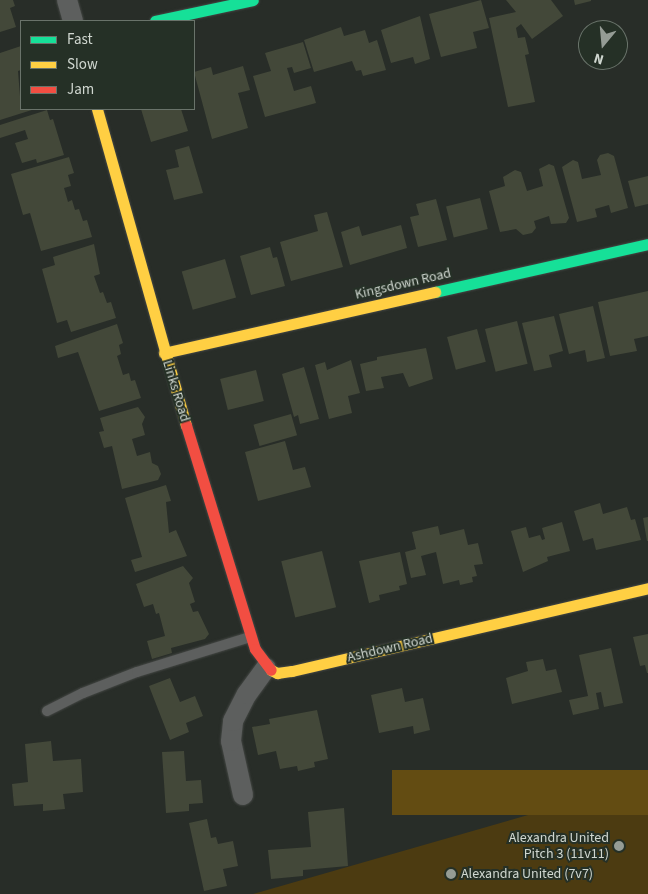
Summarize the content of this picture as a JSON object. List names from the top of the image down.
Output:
{
  "streets": {
    "street": ["Kingsdown Road", "Links Road", "Ashdown Road"]
  },
  "crossings": [
    ["Kingsdown Road", "Links Road"],
    ["Links Road", "Ashdown Road"]
  ],
  "places": ["Alexandra United Pitch 3 (11v11)", "Alexandra United (7v7)"],
  "legend": ["Fast", "Slow", "Jam"],
  "north": "bottom"
}
